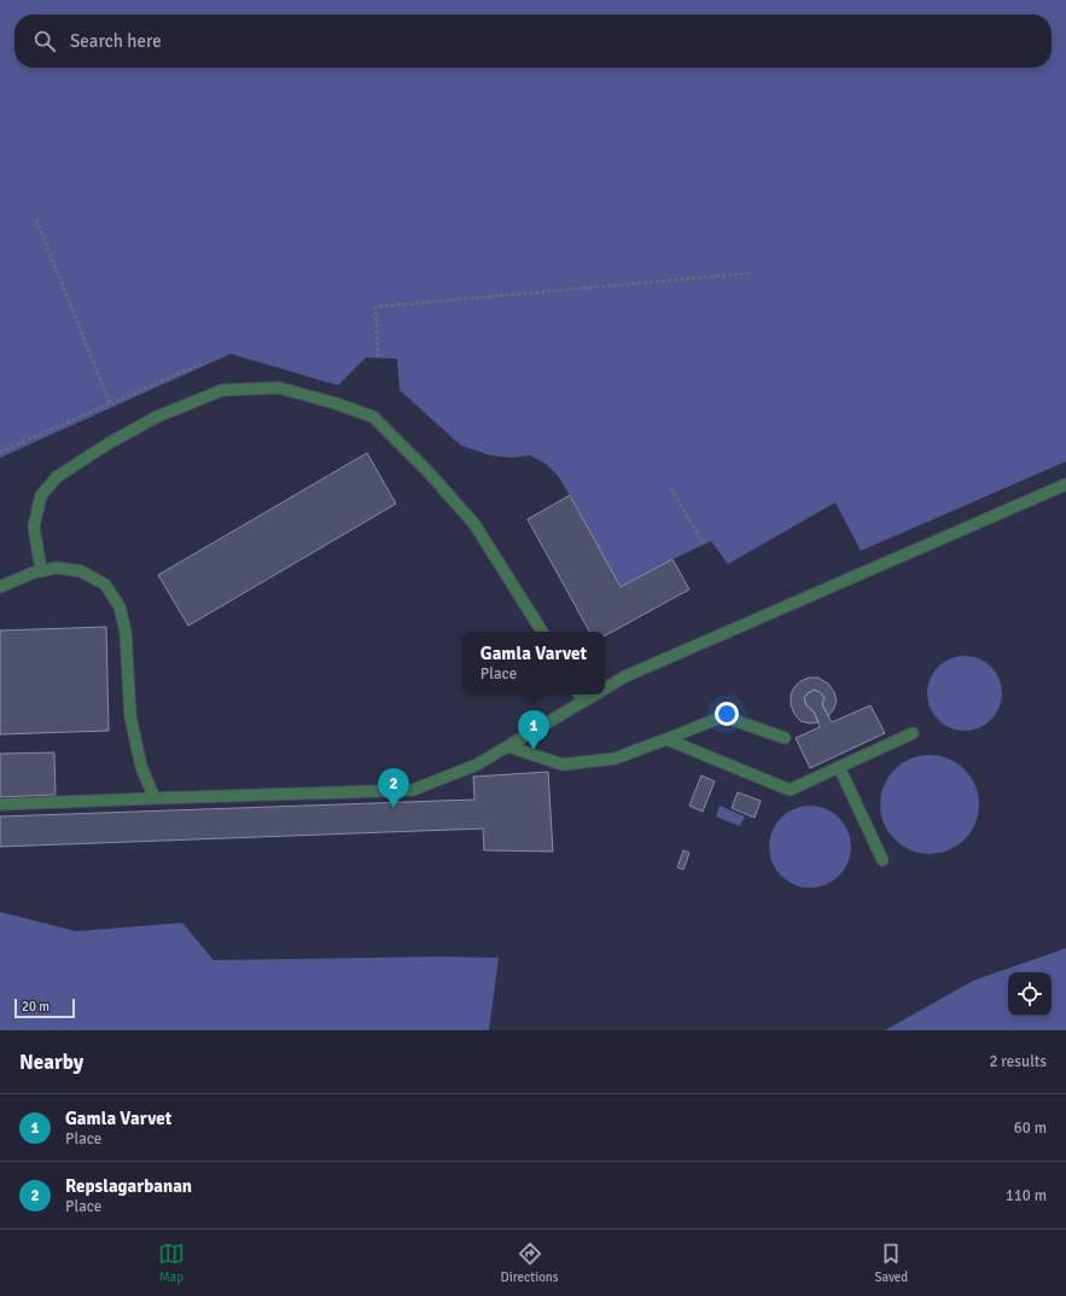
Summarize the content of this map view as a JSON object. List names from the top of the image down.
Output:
{
  "scale_bar": "20 m",
  "page": {
    "search": "Search here",
    "popup": ["Gamla Varvet", "Place"],
    "pins": ["1", "2"],
    "scale": "20 m",
    "heading": ["Nearby", "2 results"],
    "list": [
      {
        "mark": "1",
        "name": "Gamla Varvet",
        "note": "Place",
        "value": "60 m"
      },
      {
        "mark": "2",
        "name": "Repslagarbanan",
        "note": "Place",
        "value": "110 m"
      }
    ],
    "nav": ["Map", "Directions", "Saved"]
  }
}
